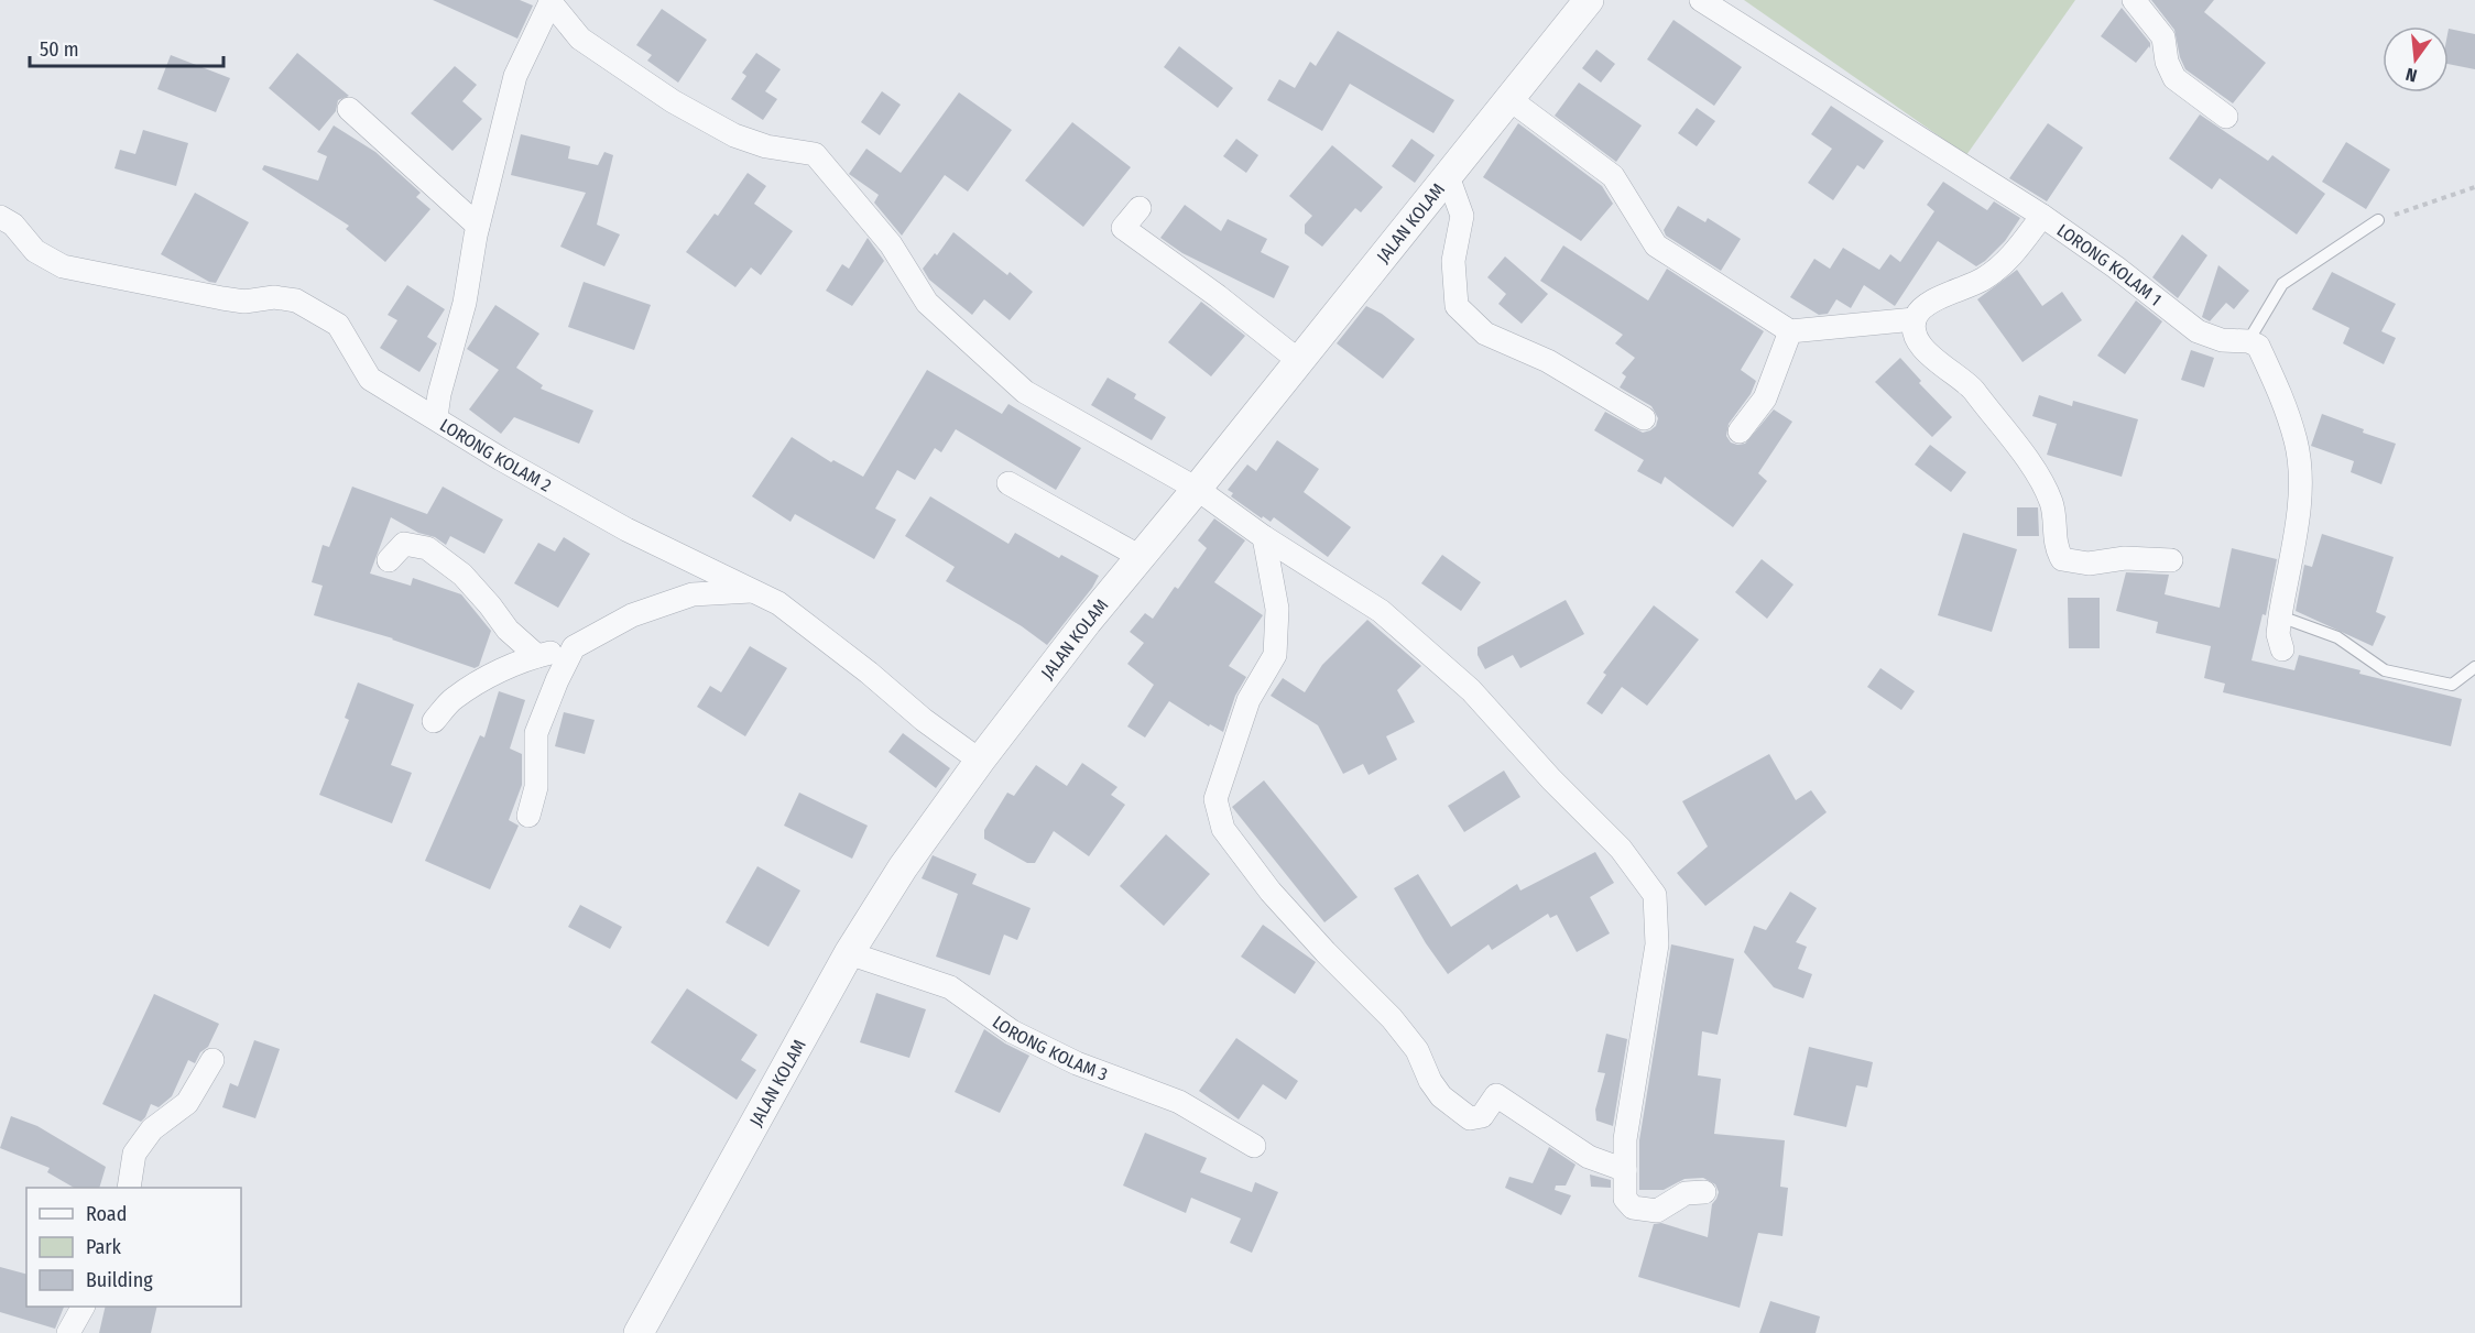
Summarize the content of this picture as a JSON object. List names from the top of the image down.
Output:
{
  "streets": {
    "street": [
      "JALAN KOLAM",
      "LORONG KOLAM 1",
      "LORONG KOLAM 2",
      "LORONG KOLAM 3"
    ]
  },
  "crossings": [
    ["JALAN KOLAM", "LORONG KOLAM 2"],
    ["JALAN KOLAM", "LORONG KOLAM 3"]
  ],
  "legend": ["Road", "Park", "Building"],
  "scale_bar": "50 m",
  "north": "bottom"
}
